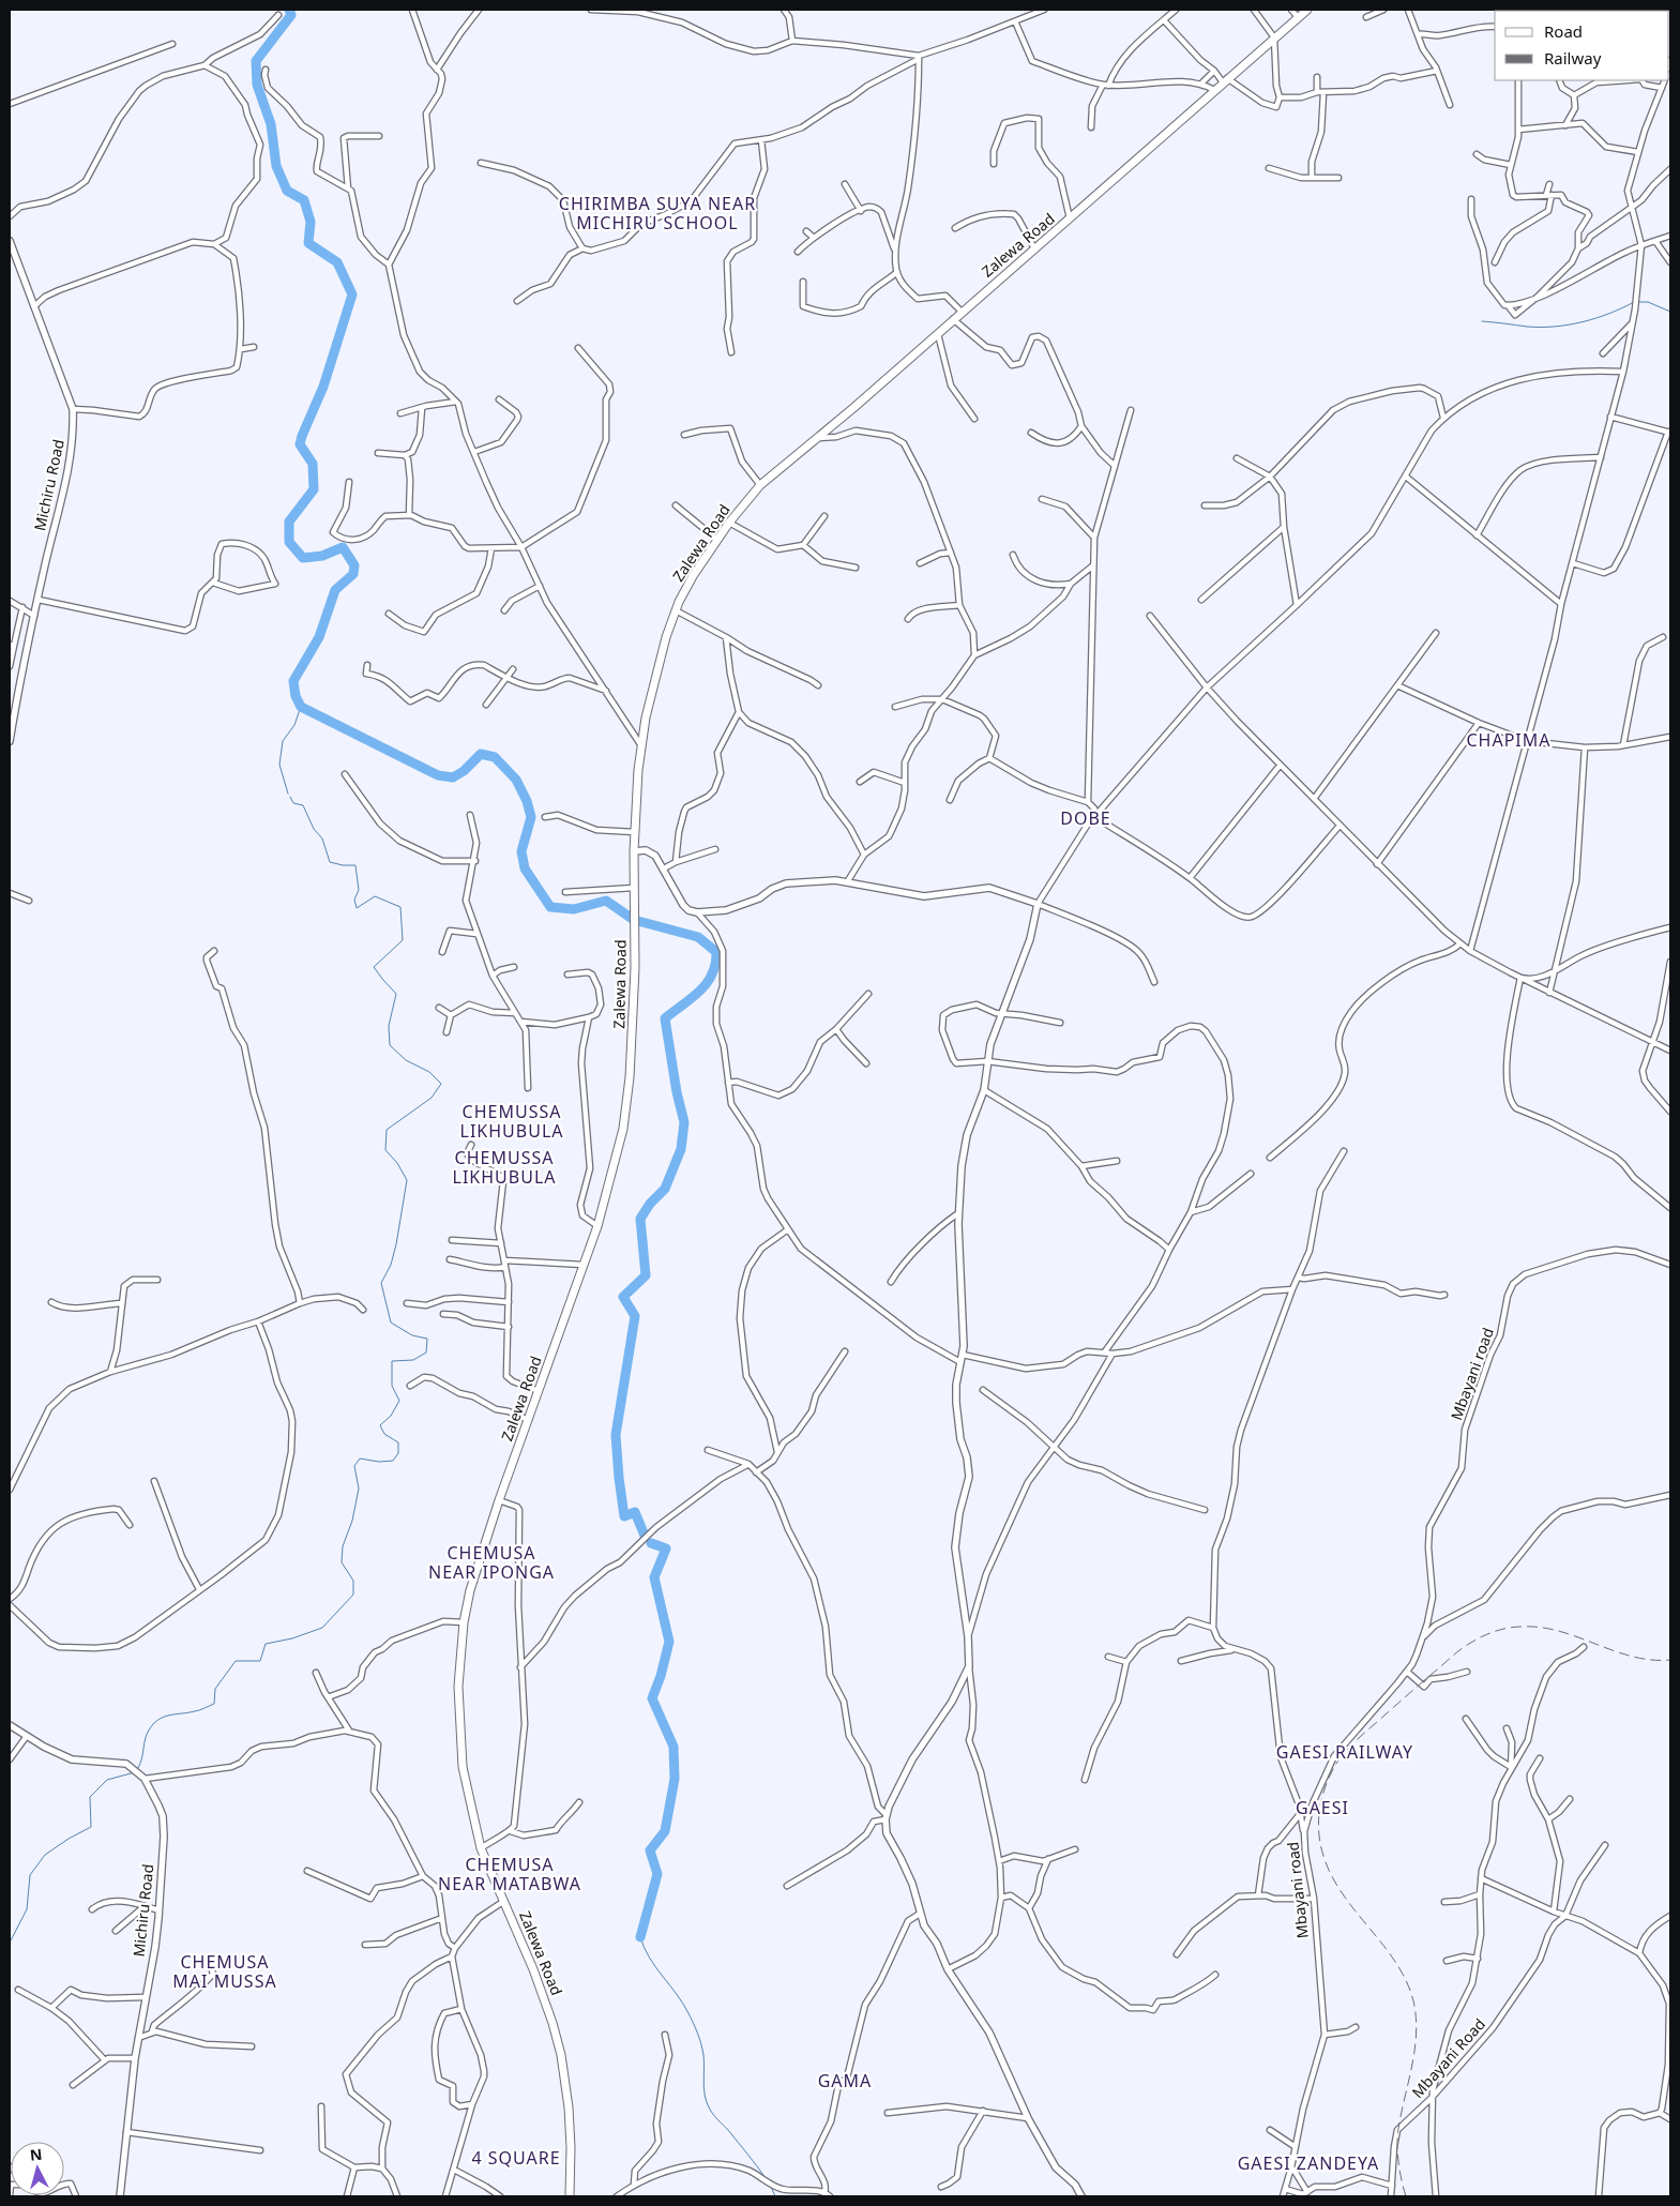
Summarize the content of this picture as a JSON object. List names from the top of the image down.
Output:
{
  "streets": {
    "highway": ["Zalewa Road"],
    "street": ["Michiru Road", "Mbayani road", "Mbayani Road"]
  },
  "districts": [
    "CHIRIMBA SUYA NEAR MICHIRU SCHOOL",
    "CHAPIMA",
    "DOBE",
    "CHEMUSSA LIKHUBULA",
    "CHEMUSSA LIKHUBULA",
    "CHEMUSA NEAR IPONGA",
    "GAESI RAILWAY",
    "GAESI",
    "CHEMUSA NEAR MATABWA",
    "CHEMUSA MAI MUSSA",
    "GAMA",
    "4 SQUARE",
    "GAESI ZANDEYA"
  ],
  "legend": ["Road", "Railway"],
  "north": "top"
}
